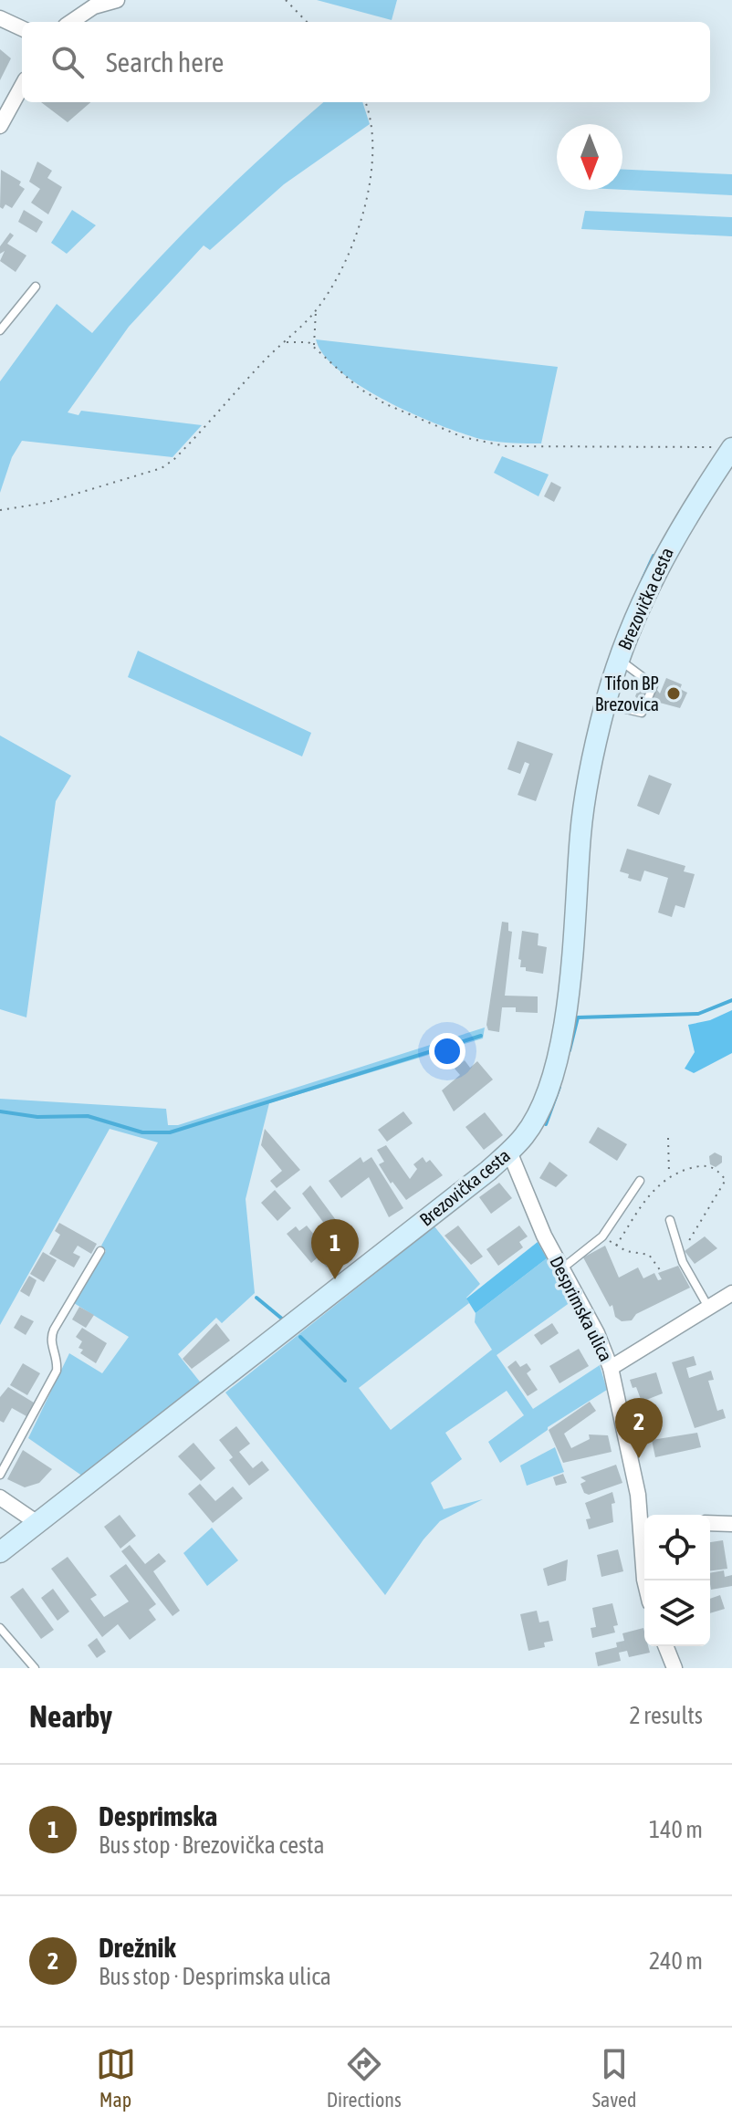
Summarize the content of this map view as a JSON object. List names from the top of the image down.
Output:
{
  "streets": {
    "main road": ["Brezovička cesta"],
    "street": ["Desprimska ulica"]
  },
  "crossings": [
    ["Brezovička cesta", "Desprimska ulica"]
  ],
  "places": ["Tifon BP Brezovica"],
  "north": "bottom",
  "page": {
    "search": "Search here",
    "pins": ["1", "2"],
    "heading": ["Nearby", "2 results"],
    "list": [
      {
        "mark": "1",
        "name": "Desprimska",
        "note": "Bus stop · Brezovička cesta",
        "value": "140 m"
      },
      {
        "mark": "2",
        "name": "Drežnik",
        "note": "Bus stop · Desprimska ulica",
        "value": "240 m"
      }
    ],
    "nav": ["Map", "Directions", "Saved"]
  }
}
